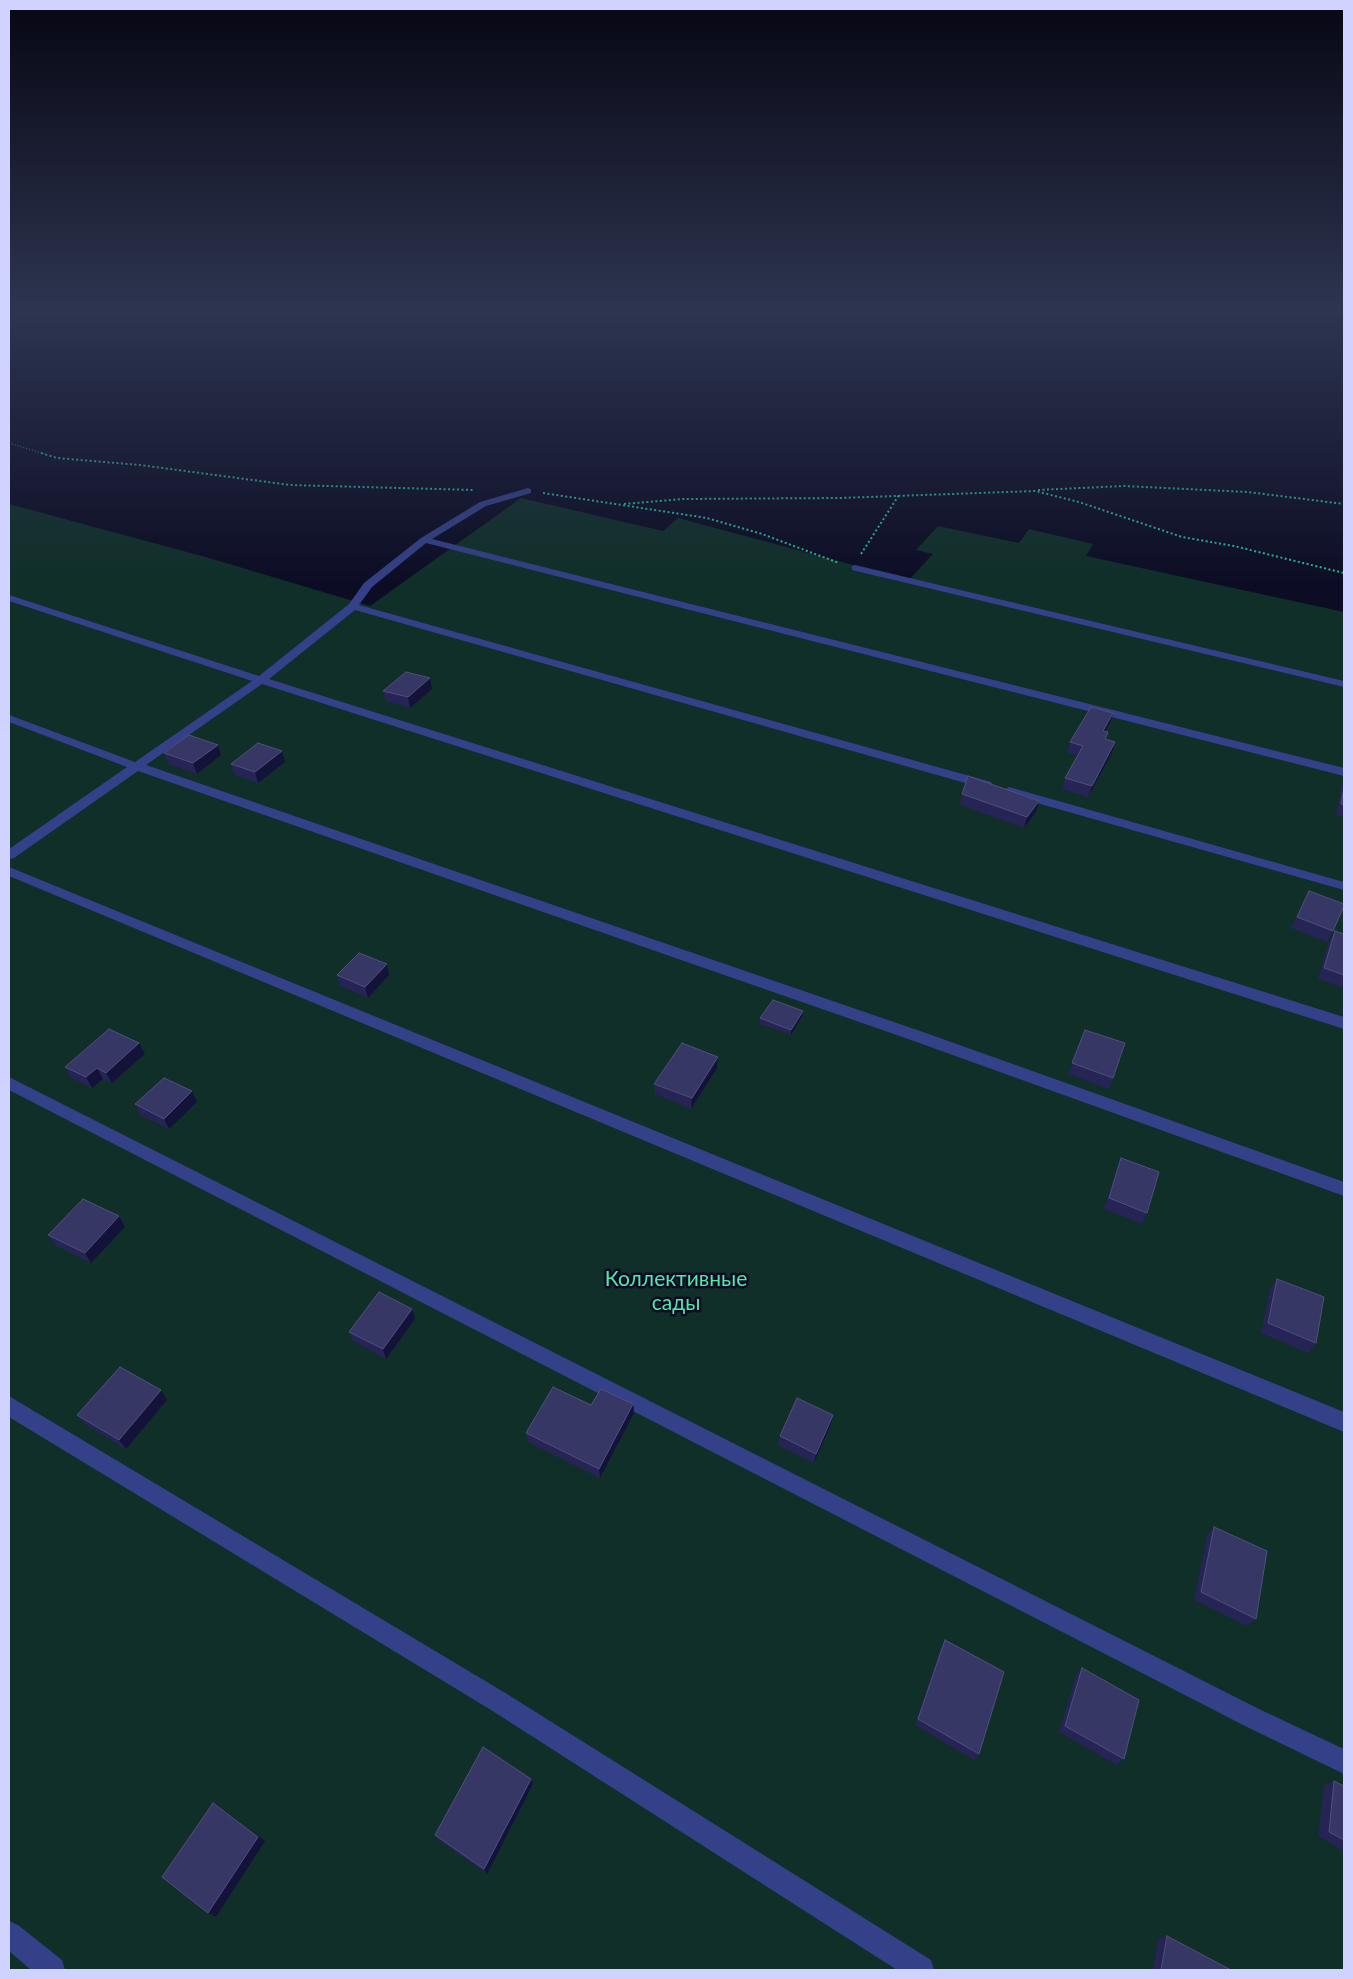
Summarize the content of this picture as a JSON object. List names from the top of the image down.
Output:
{
  "parks": ["Коллективные сады"]
}
